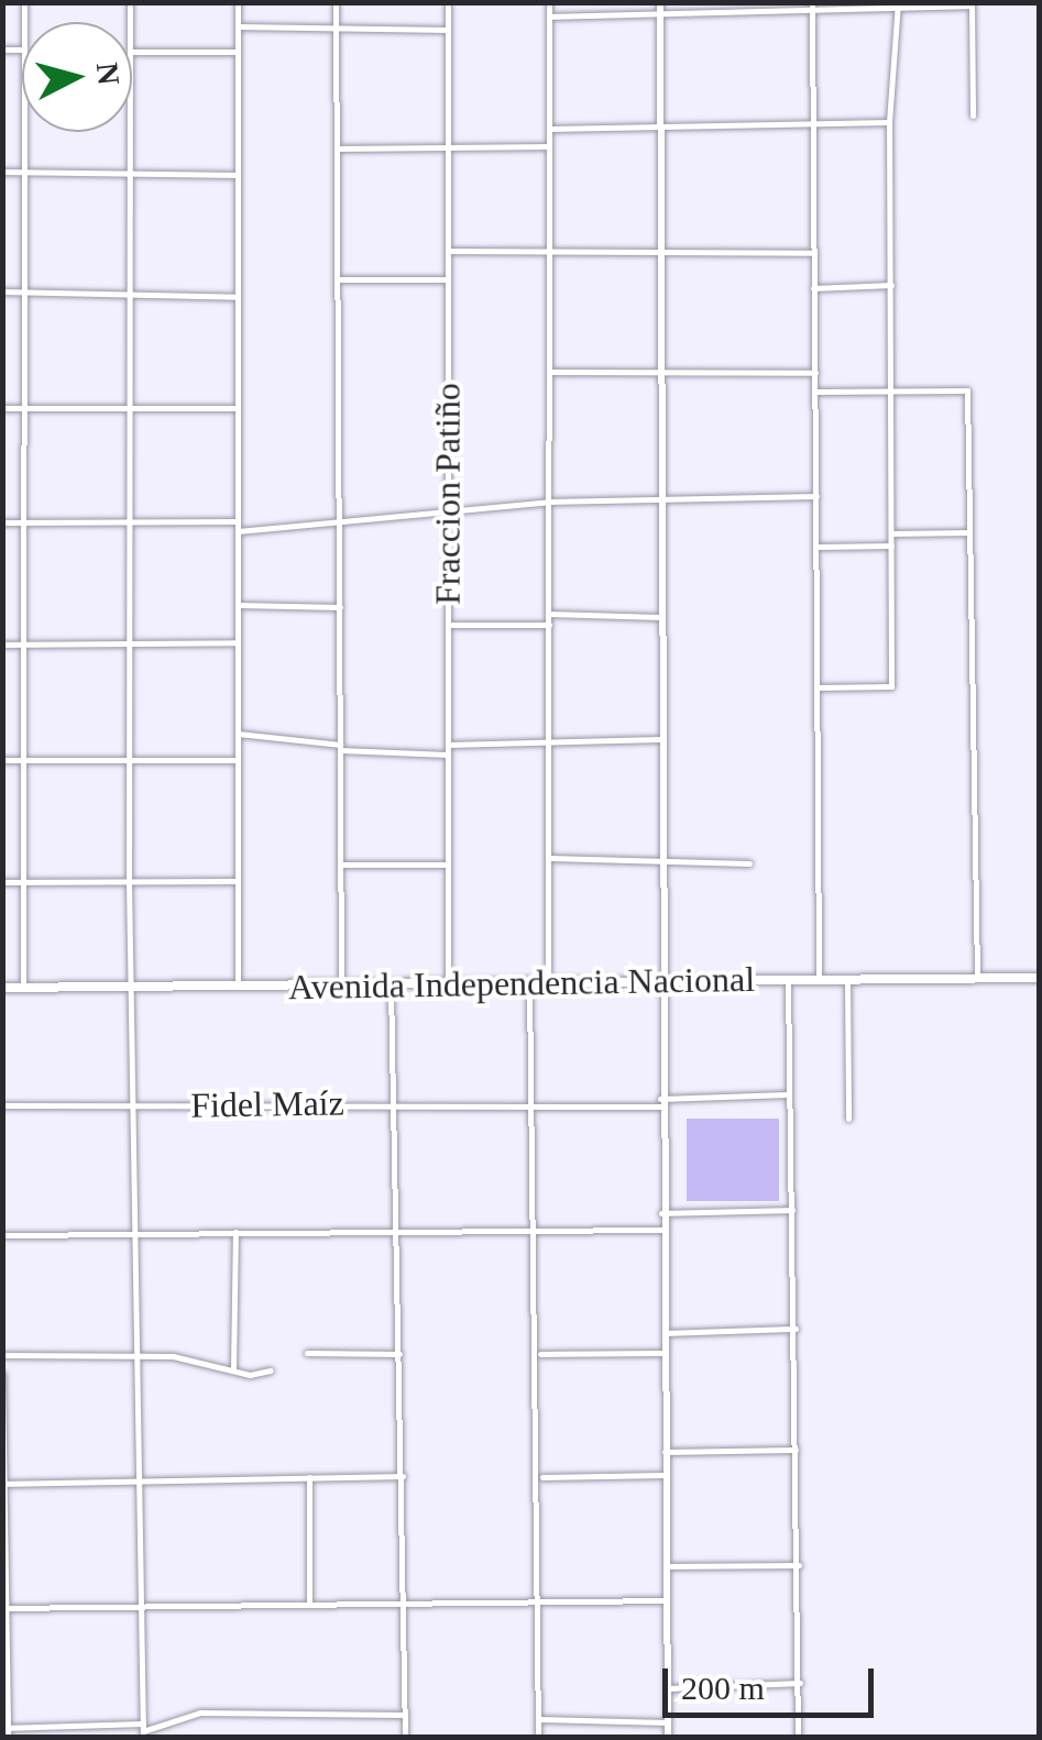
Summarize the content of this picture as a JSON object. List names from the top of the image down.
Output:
{
  "streets": {
    "main road": ["Avenida Independencia Nacional"],
    "street": ["Fraccion Patiño", "Fidel Maíz"]
  },
  "crossings": [
    ["Fraccion Patiño", "Avenida Independencia Nacional"]
  ],
  "scale_bar": "200 m",
  "north": "right"
}
